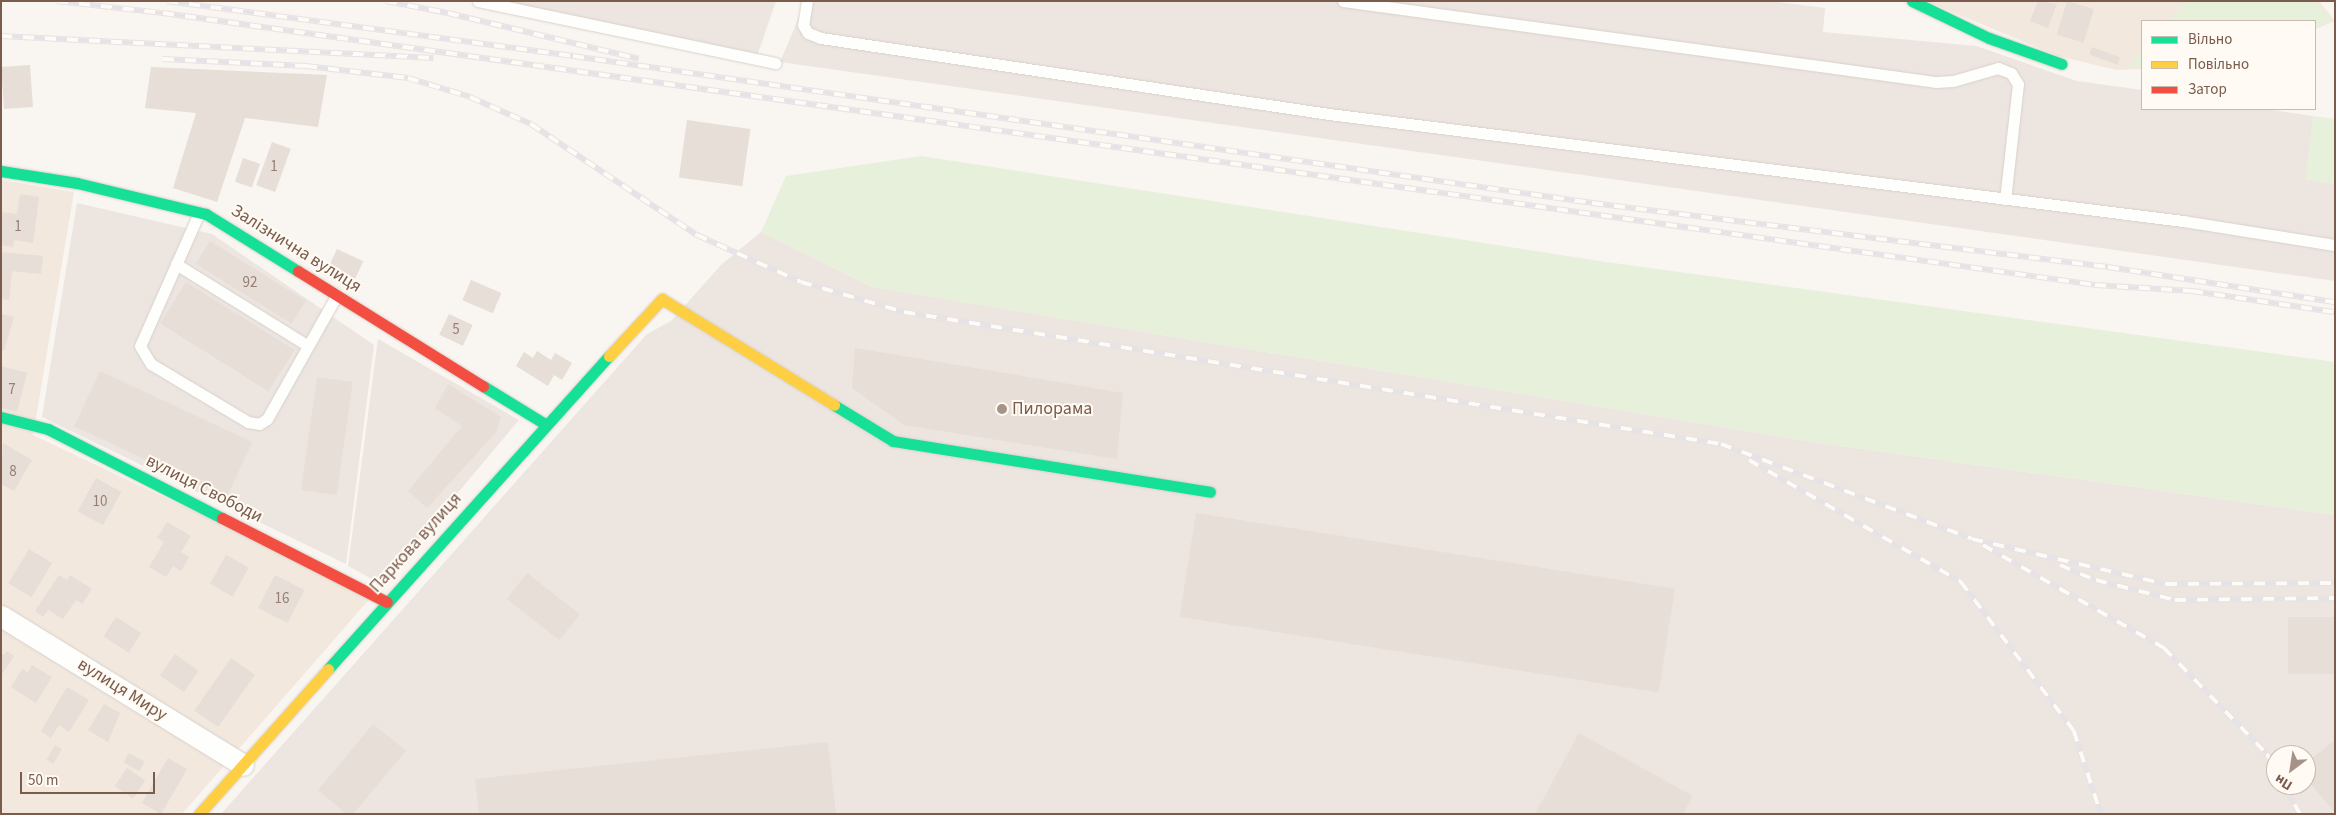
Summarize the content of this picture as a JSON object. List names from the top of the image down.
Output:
{
  "streets": {
    "street": [
      "Залізнична вулиця",
      "вулиця Свободи",
      "Паркова вулиця",
      "вулиця Миру"
    ]
  },
  "crossings": [
    ["Залізнична вулиця", "Паркова вулиця"],
    ["вулиця Свободи", "Паркова вулиця"],
    ["Паркова вулиця", "вулиця Миру"]
  ],
  "places": ["Пилорама"],
  "house_numbers": [
    "1",
    "1",
    "92",
    "5",
    "7",
    "8",
    "10",
    "16"
  ],
  "legend": ["Вільно", "Повільно", "Затор"],
  "scale_bar": "50 m",
  "north": "bottom left"
}
